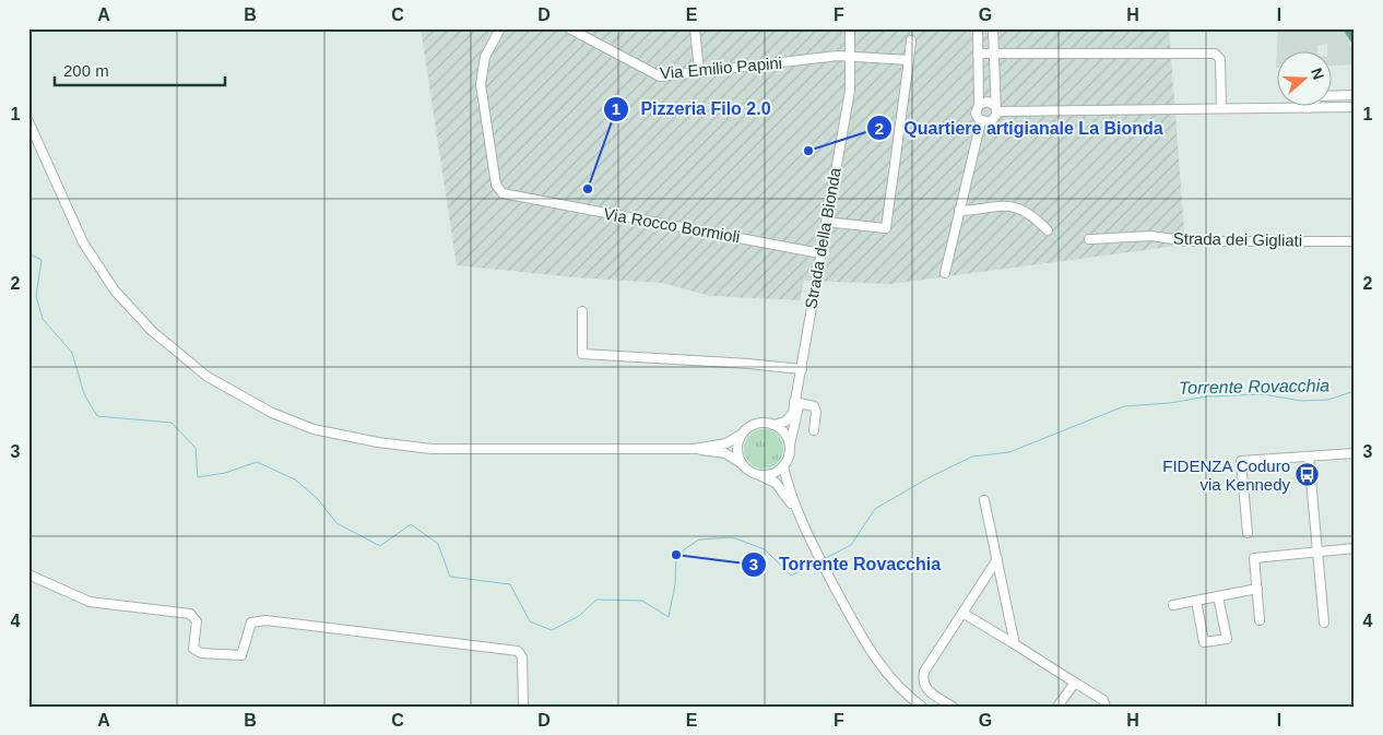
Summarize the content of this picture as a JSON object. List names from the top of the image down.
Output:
{
  "streets": {
    "street": [
      "Via Emilio Papini",
      "Via Rocco Bormioli",
      "Strada della Bionda",
      "Strada dei Gigliati"
    ]
  },
  "crossings": [
    ["Via Emilio Papini", "Strada della Bionda"],
    ["Via Rocco Bormioli", "Strada della Bionda"]
  ],
  "water": ["Torrente Rovacchia"],
  "places": {
    "other": ["Quartiere artigianale La Bionda", "Pizzeria Filo 2.0", "Torrente Rovacchia"],
    "bus stop": ["FIDENZA Coduro via Kennedy"]
  },
  "scale_bar": "200 m",
  "north": "right",
  "grid": {
    "columns": [
      "A",
      "B",
      "C",
      "D",
      "E",
      "F",
      "G",
      "H",
      "I"
    ],
    "rows": [
      "1",
      "2",
      "3",
      "4"
    ]
  }
}
